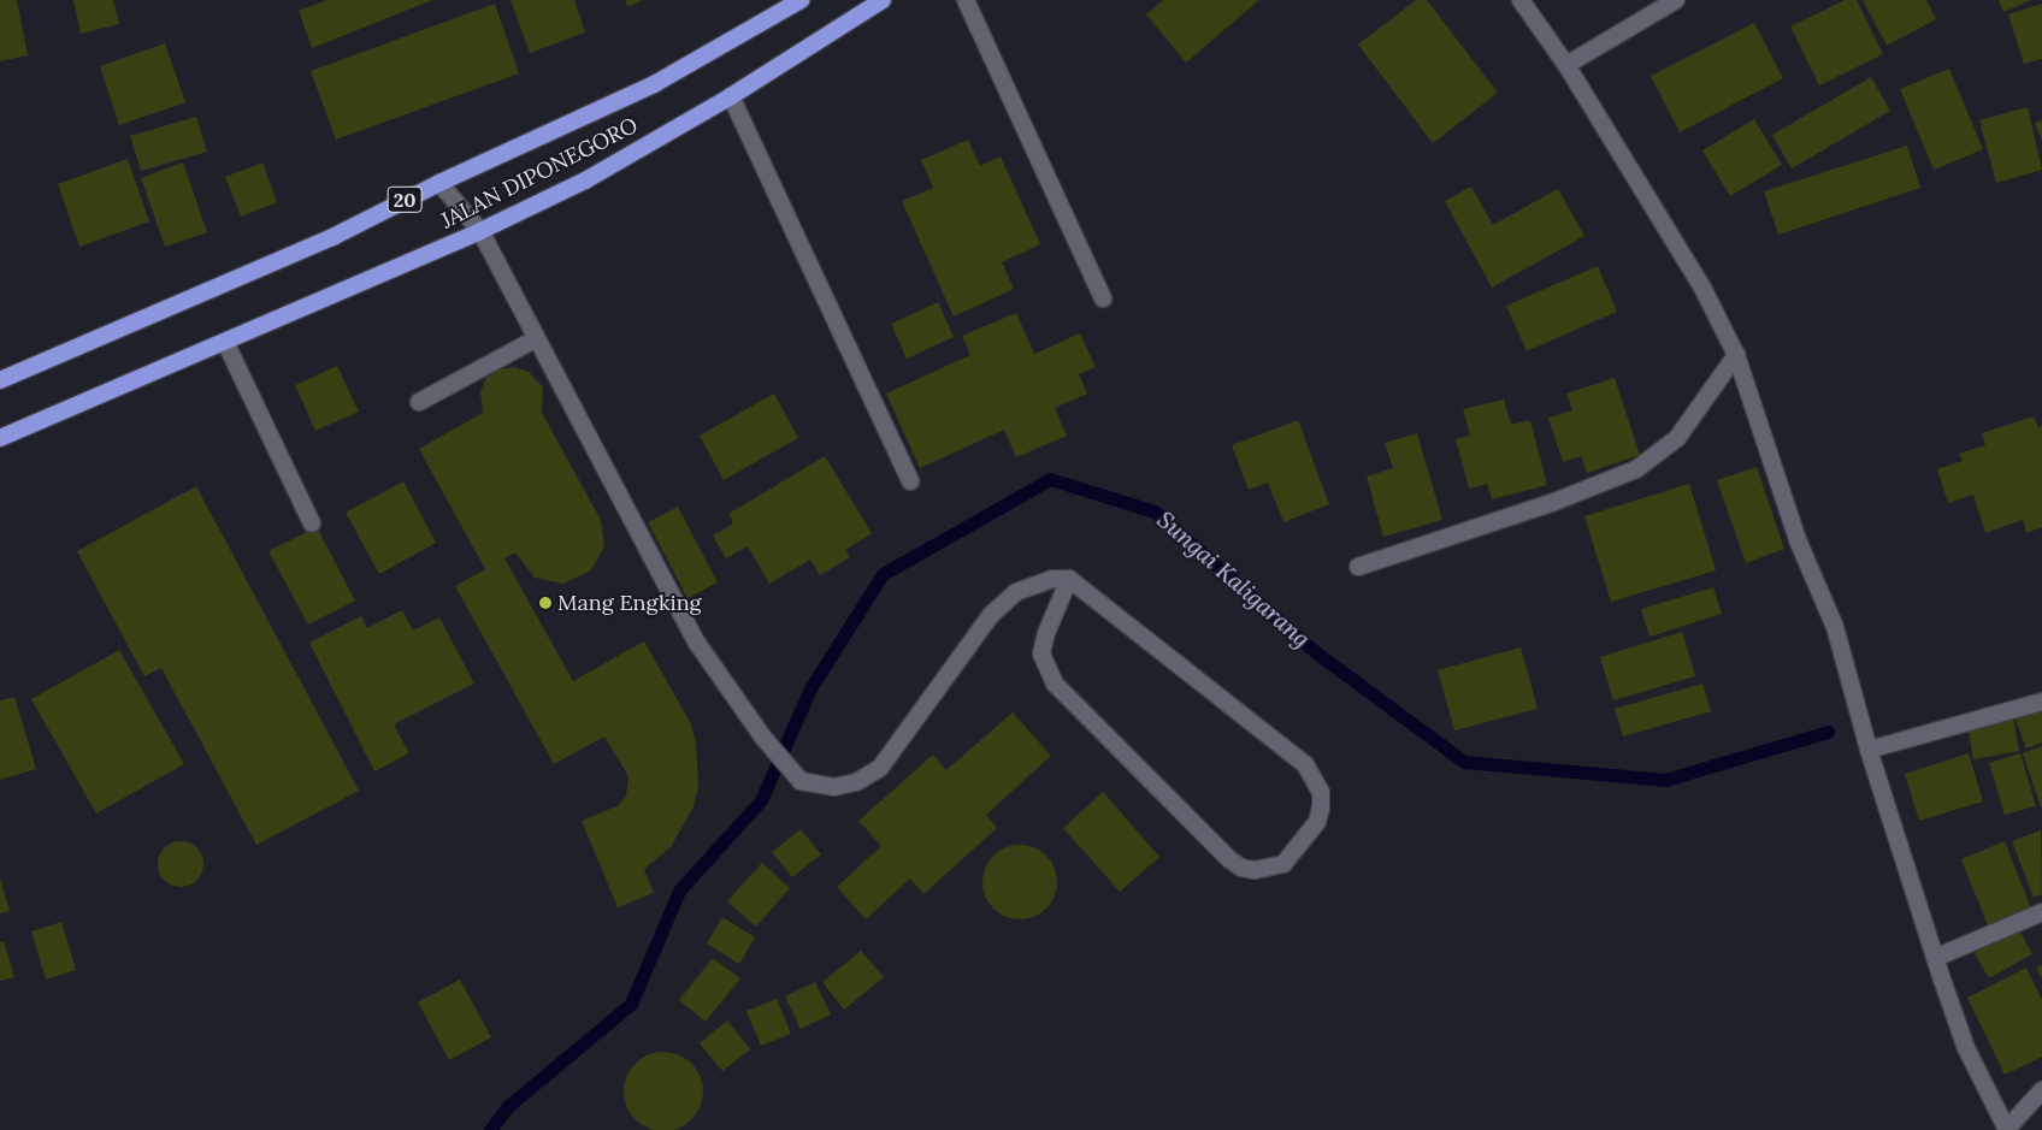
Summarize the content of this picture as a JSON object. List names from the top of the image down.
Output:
{
  "streets": {
    "highway": ["JALAN DIPONEGORO", "20"]
  },
  "water": ["Sungai Kaligarang"],
  "places": ["Mang Engking"]
}
